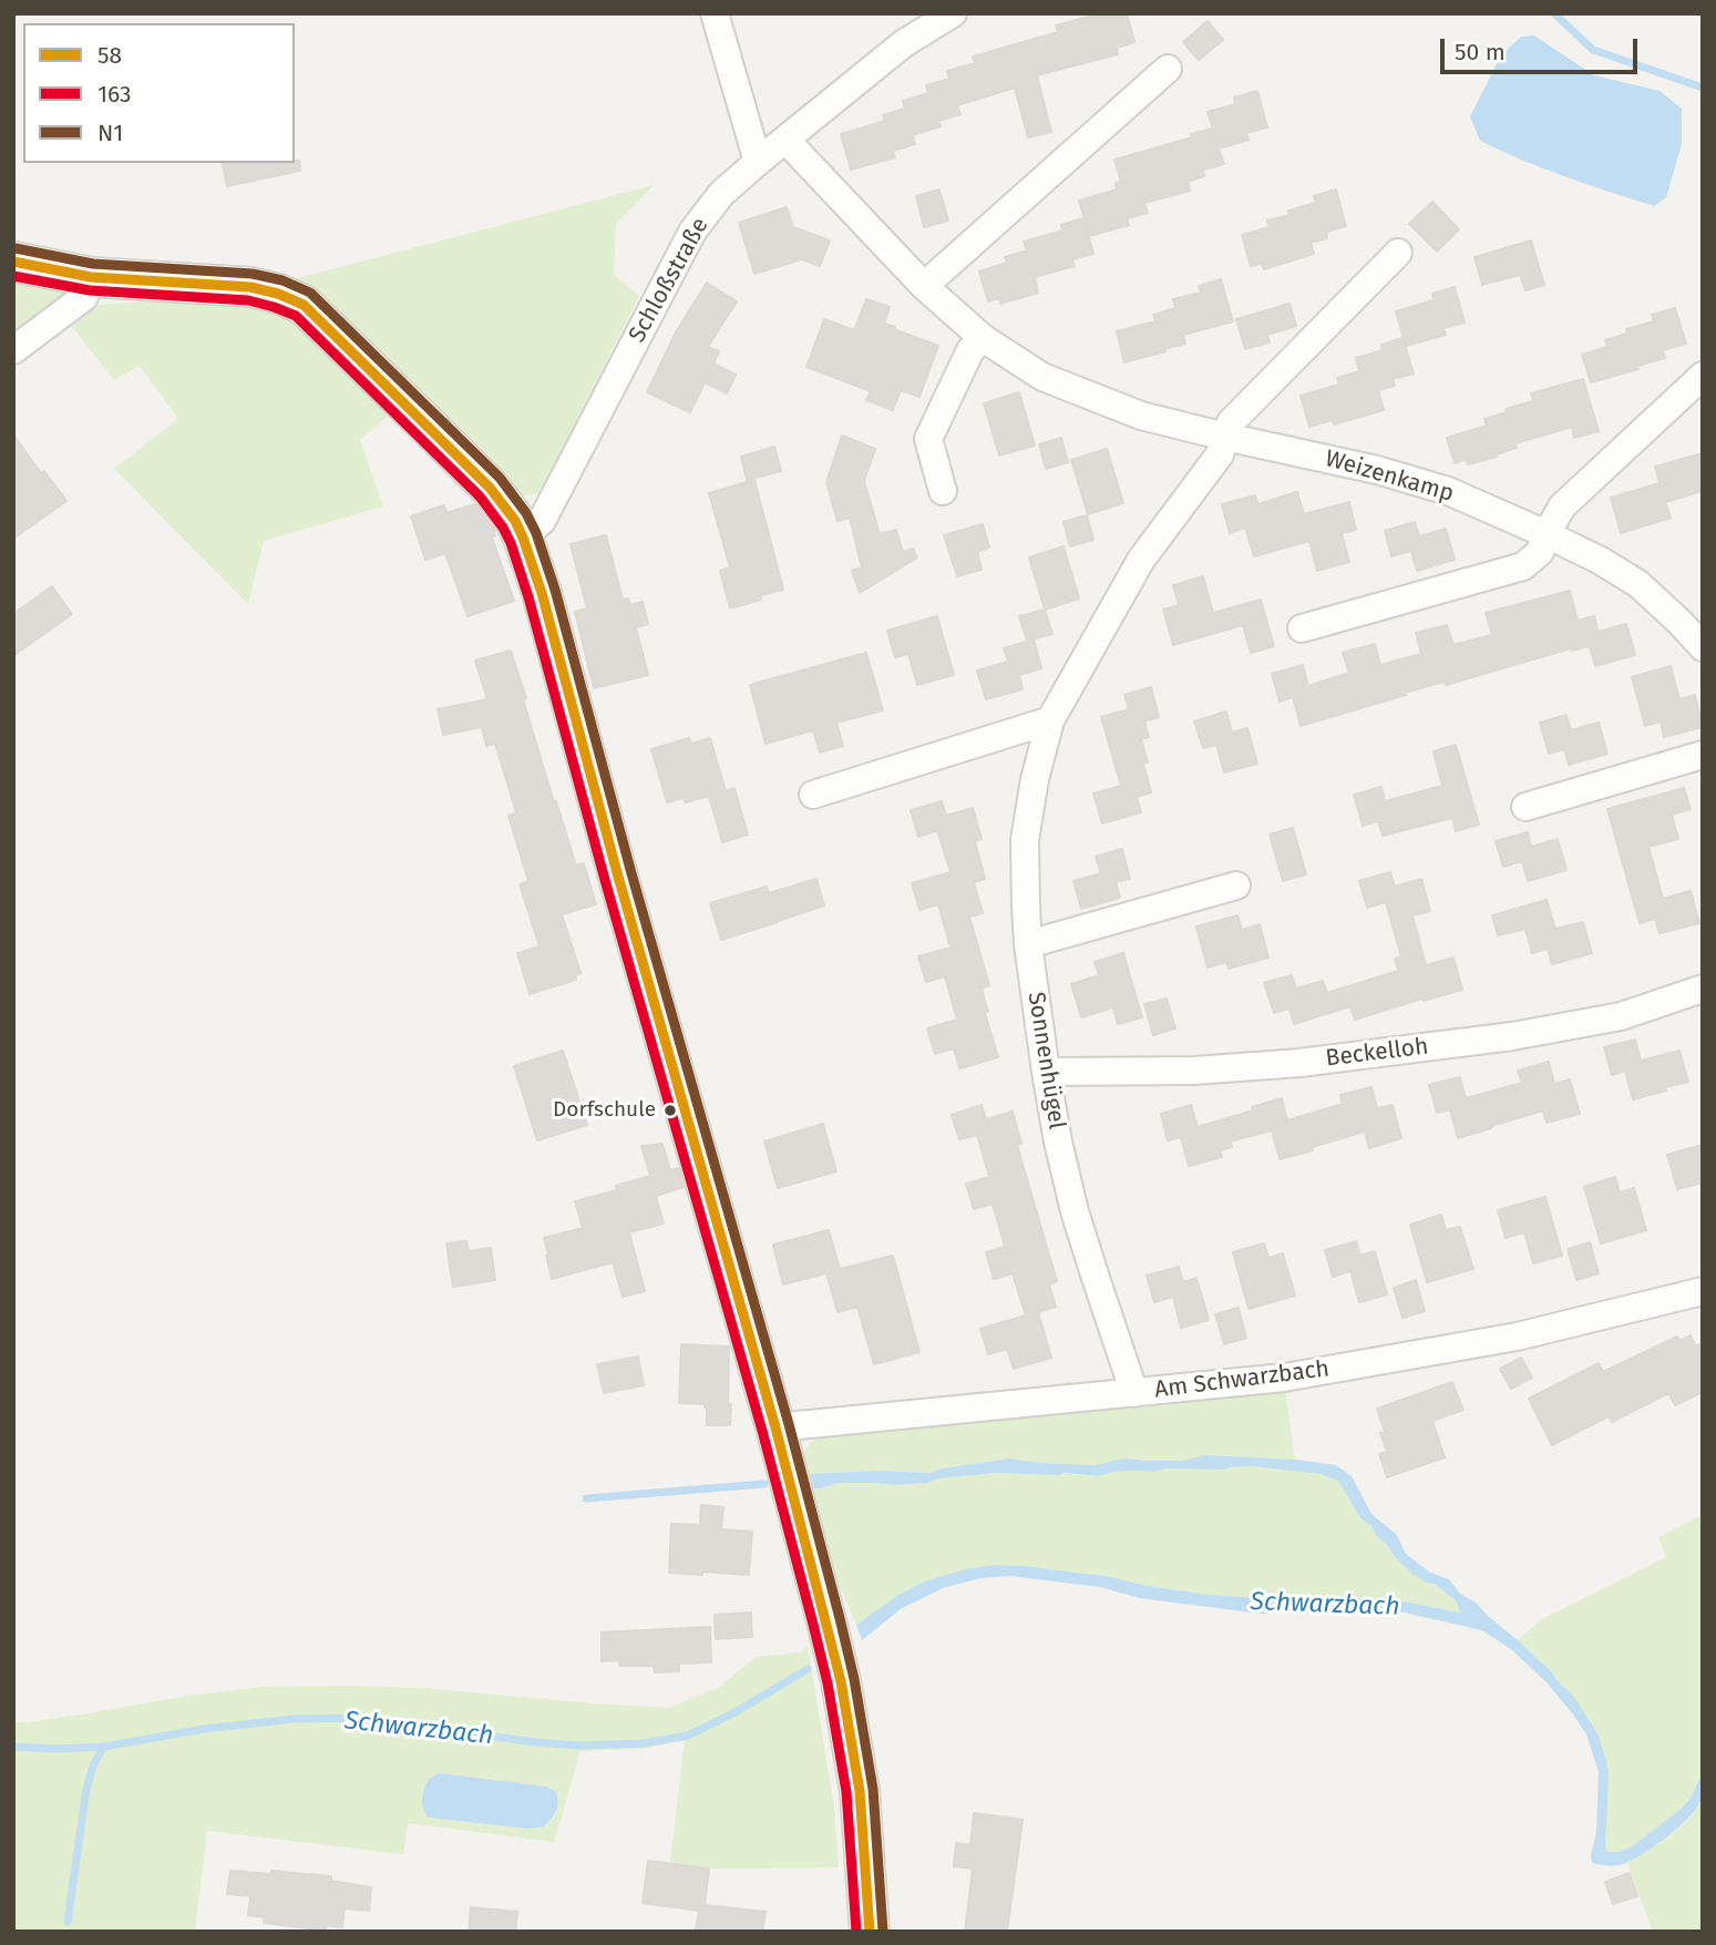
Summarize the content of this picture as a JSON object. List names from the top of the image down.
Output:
{
  "streets": {
    "street": [
      "Schloßstraße",
      "Weizenkamp",
      "Beckelloh",
      "Sonnenhügel",
      "Am Schwarzbach"
    ]
  },
  "crossings": [
    ["Schloßstraße", "Weizenkamp"],
    ["Weizenkamp", "Sonnenhügel"],
    ["Beckelloh", "Sonnenhügel"],
    ["Sonnenhügel", "Am Schwarzbach"]
  ],
  "water": ["Schwarzbach"],
  "places": ["Dorfschule"],
  "lines": ["transit line N1", "transit line 58", "transit line 163"],
  "legend": ["58", "163", "N1"],
  "scale_bar": "50 m"
}
